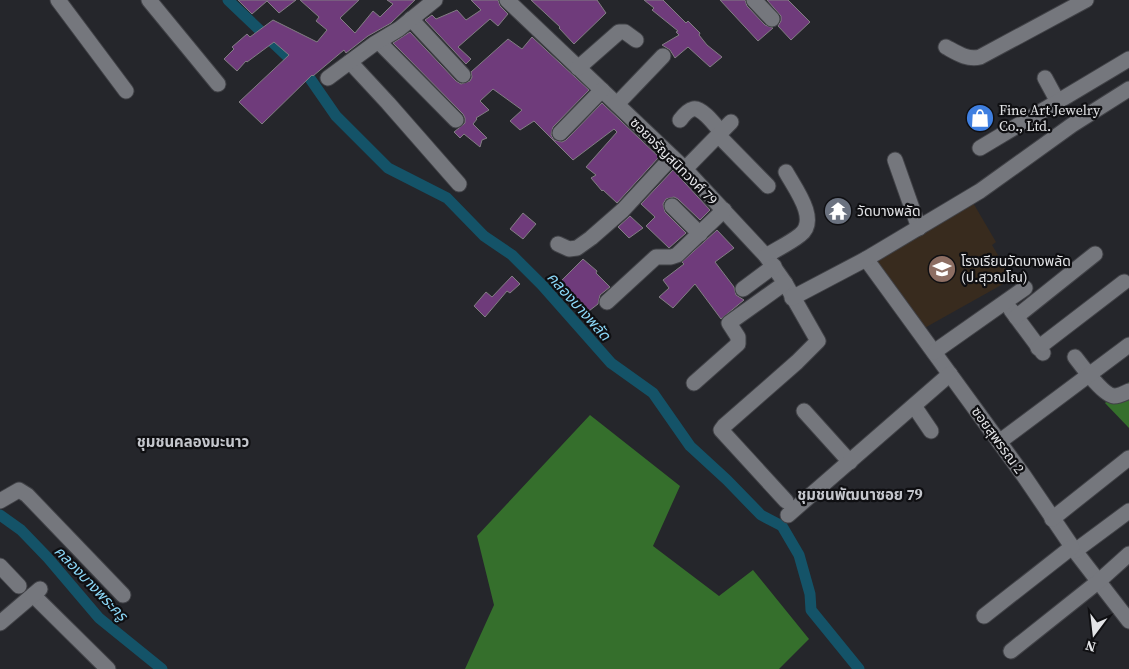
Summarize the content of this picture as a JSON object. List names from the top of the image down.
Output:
{
  "streets": {
    "street": ["ซอยจรัญสนิทวงศ์ 79", "ซอยสุพรรณ 2"]
  },
  "districts": ["ชุมชนคลองมะนาว", "ชุมชนพัฒนาซอย 79"],
  "water": ["คลองบางพลัด", "คลองบางพระครู"],
  "places": {
    "shop": ["Fine Art Jewelry Co., Ltd."],
    "temple": ["วัดบางพลัด"],
    "school or university": ["โรงเรียนวัดบางพลัด (ป.สุวณโณ)"]
  },
  "north": "bottom"
}
